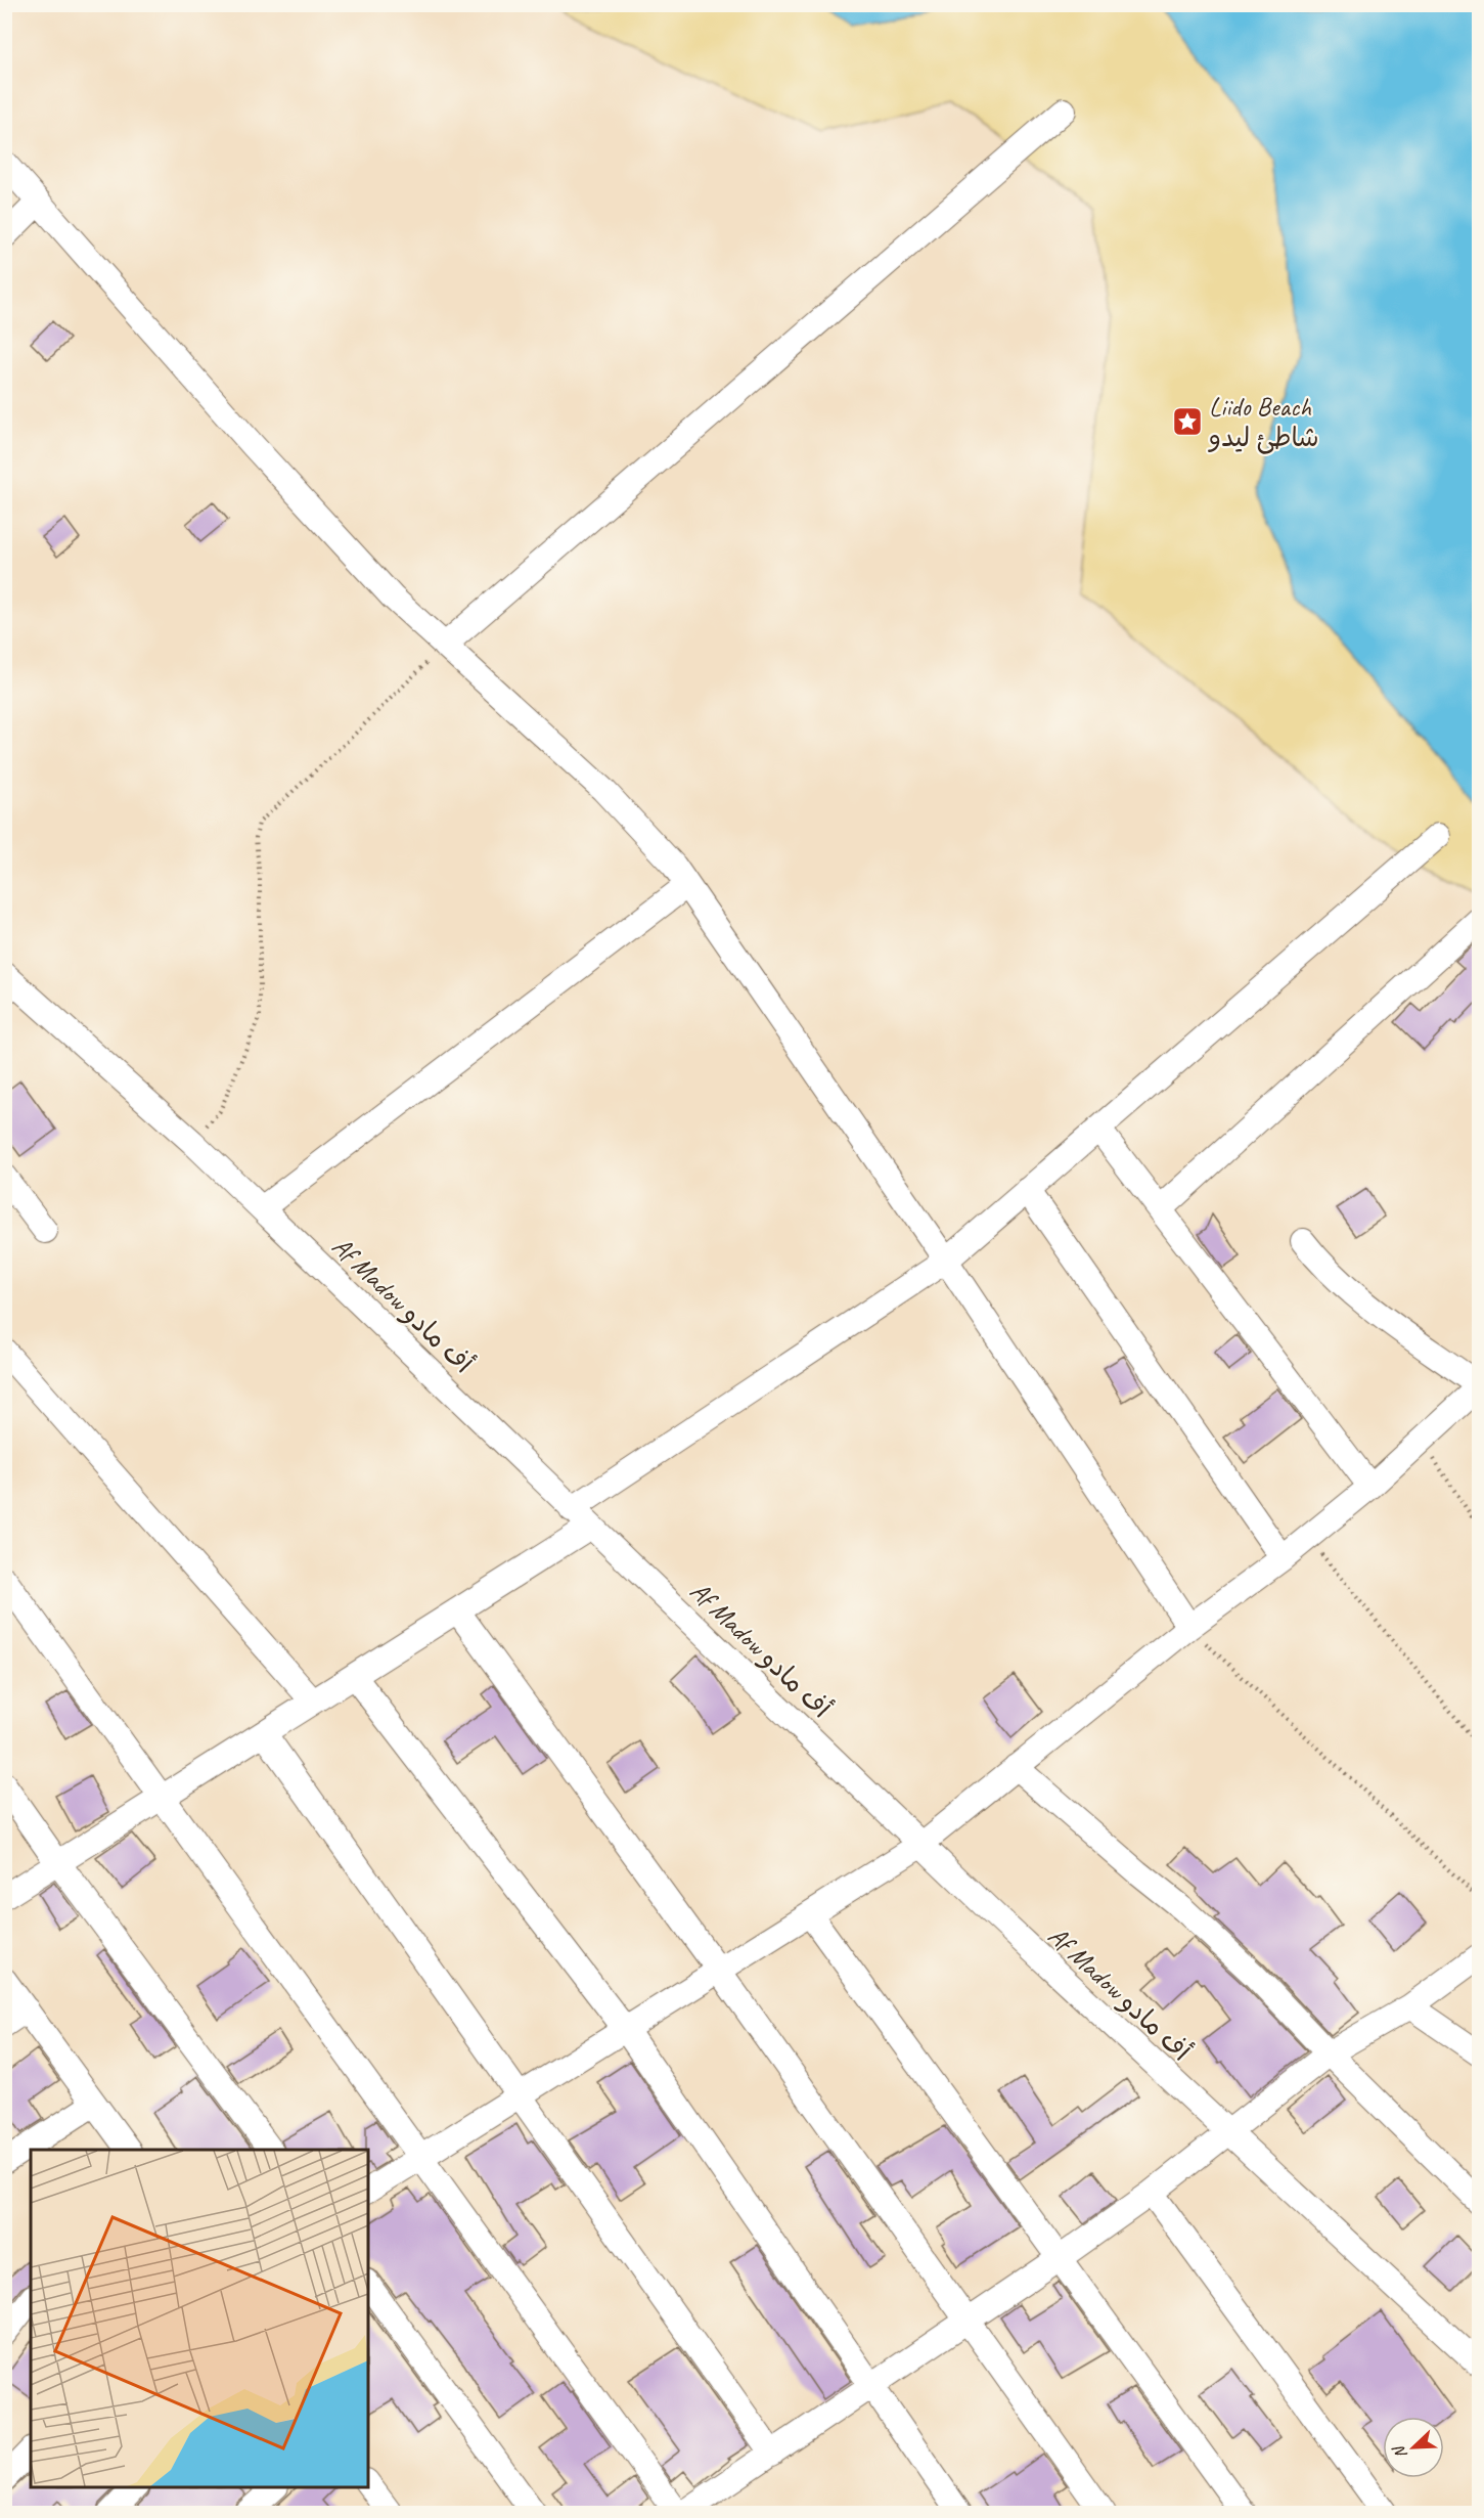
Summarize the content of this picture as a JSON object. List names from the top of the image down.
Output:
{
  "streets": {
    "street": ["Af Madow أف مادو"]
  },
  "places": {
    "place": ["Liido Beach شاطئ ليدو"]
  },
  "north": "bottom left"
}
